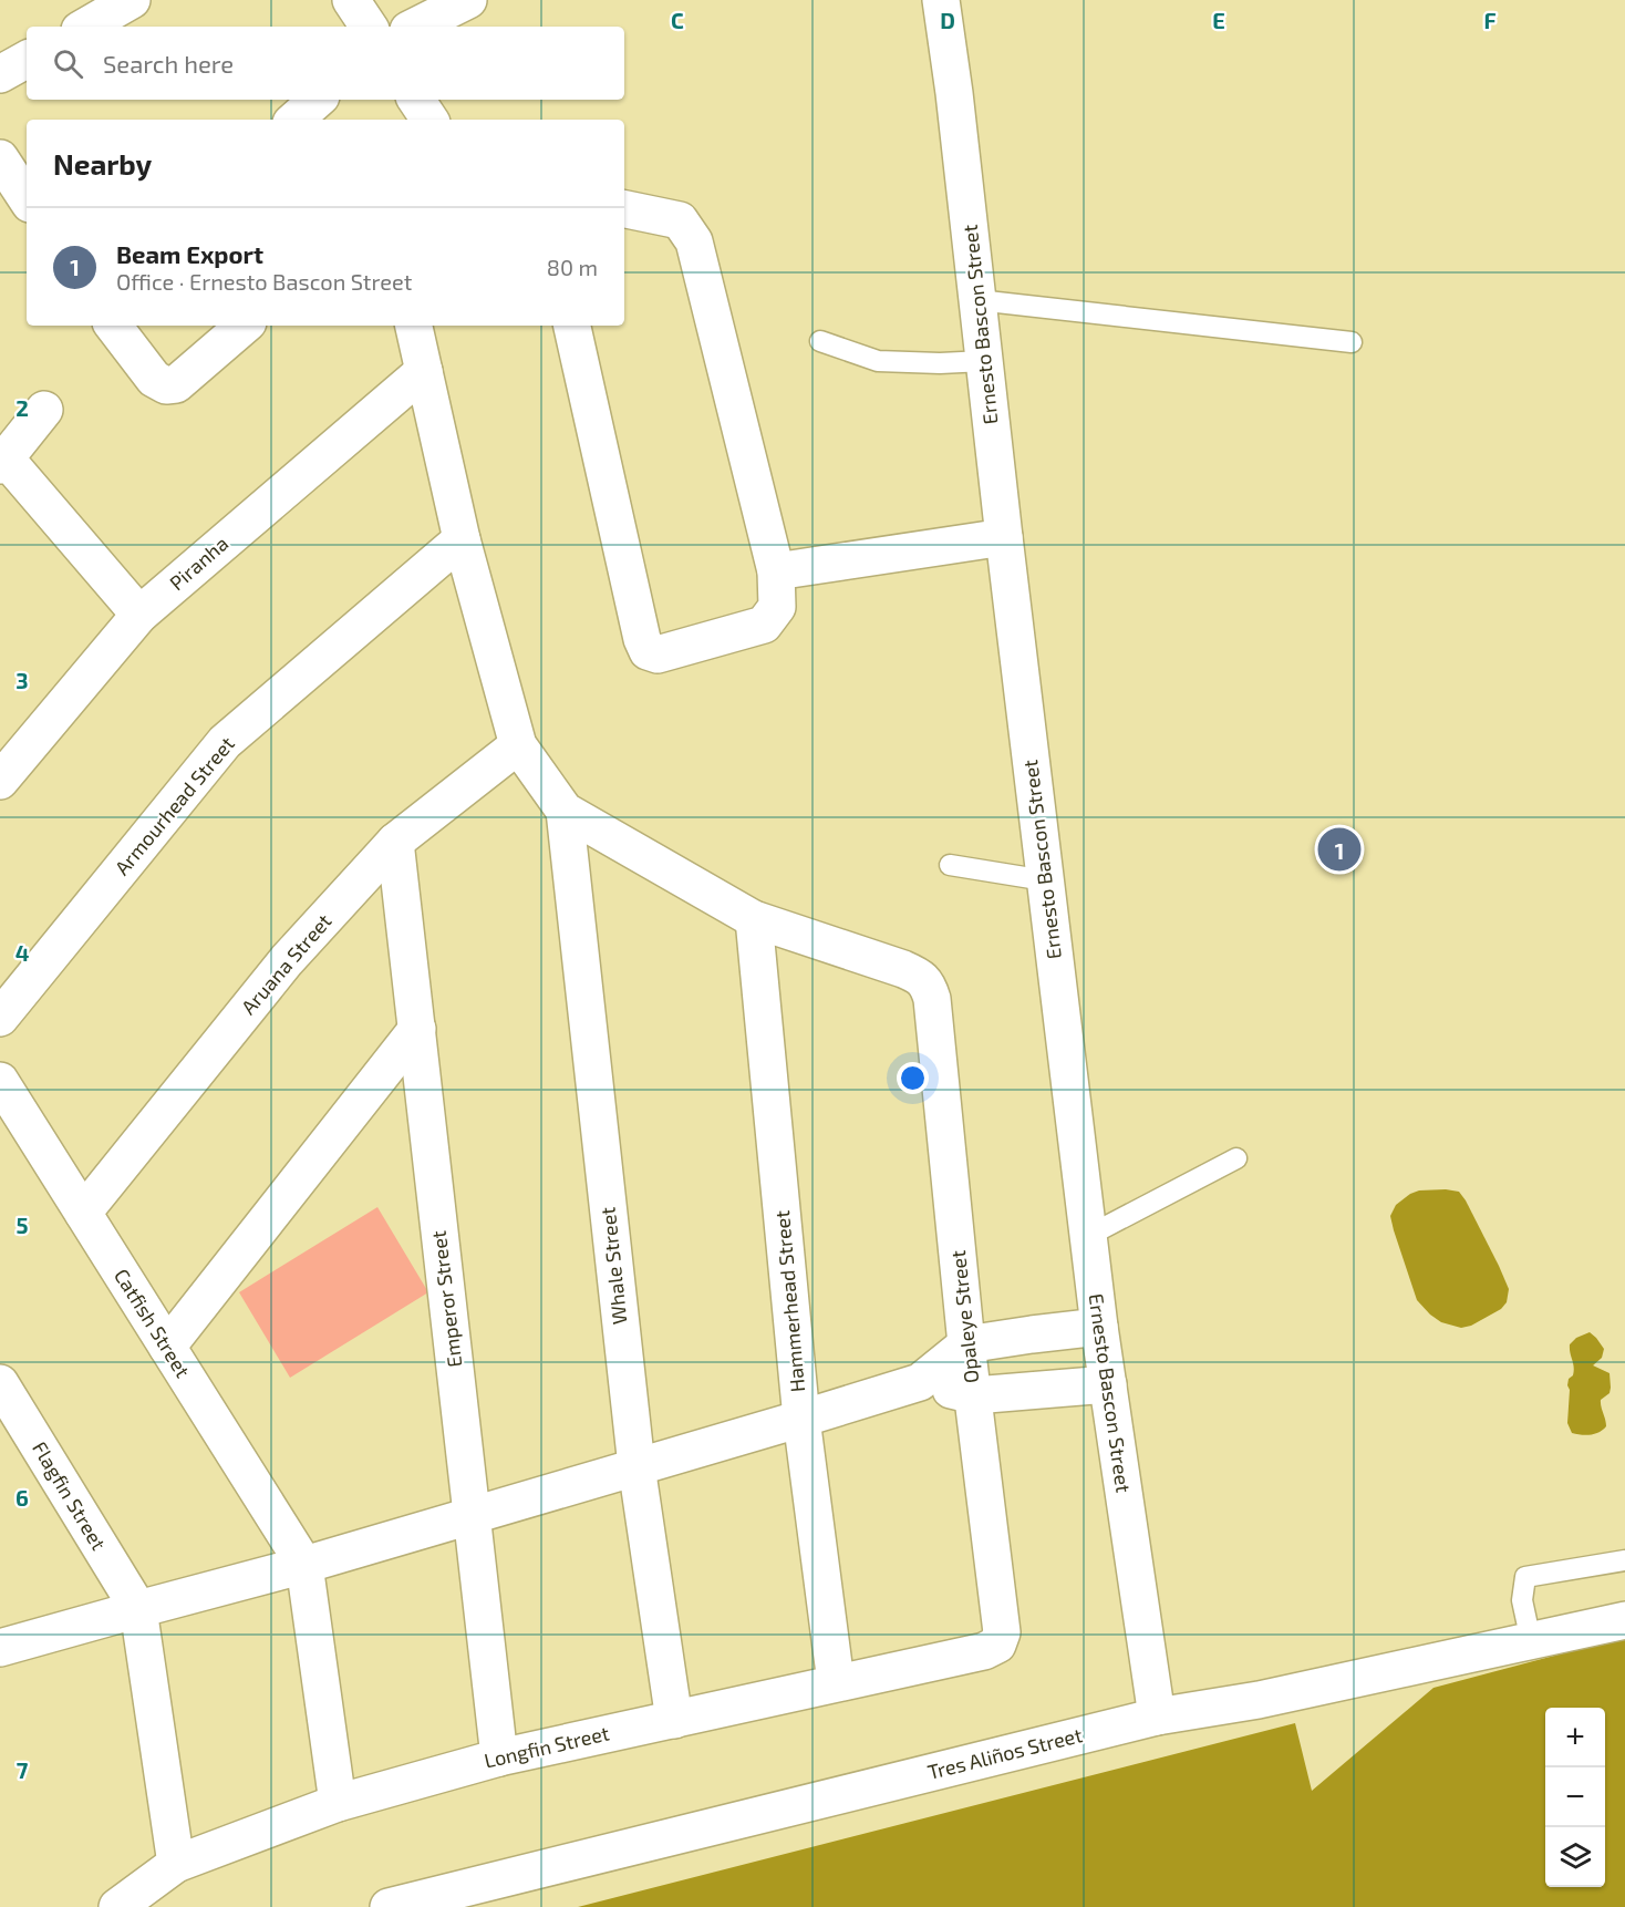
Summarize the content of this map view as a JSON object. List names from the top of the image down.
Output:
{
  "streets": {
    "street": [
      "Ernesto Bascon Street",
      "Piranha",
      "Armourhead Street",
      "Aruana Street",
      "Whale Street",
      "Emperor Street",
      "Hammerhead Street",
      "Opaleye Street",
      "Catfish Street",
      "Flagfin Street",
      "Longfin Street",
      "Tres Aliños Street"
    ]
  },
  "crossings": [
    ["Ernesto Bascon Street", "Tres Aliños Street"],
    ["Aruana Street", "Emperor Street"],
    ["Aruana Street", "Catfish Street"],
    ["Whale Street", "Longfin Street"],
    ["Emperor Street", "Longfin Street"],
    ["Hammerhead Street", "Opaleye Street"],
    ["Hammerhead Street", "Longfin Street"],
    ["Opaleye Street", "Longfin Street"]
  ],
  "page": {
    "search": "Search here",
    "heading": "Nearby",
    "list": [
      {
        "mark": "1",
        "name": "Beam Export",
        "note": "Office · Ernesto Bascon Street",
        "value": "80 m"
      }
    ],
    "pins": "1",
    "map_buttons": ["+", "−"]
  },
  "grid": {
    "columns": [
      "C",
      "D",
      "E",
      "F"
    ],
    "rows": [
      "2",
      "3",
      "4",
      "5",
      "6",
      "7"
    ]
  }
}
